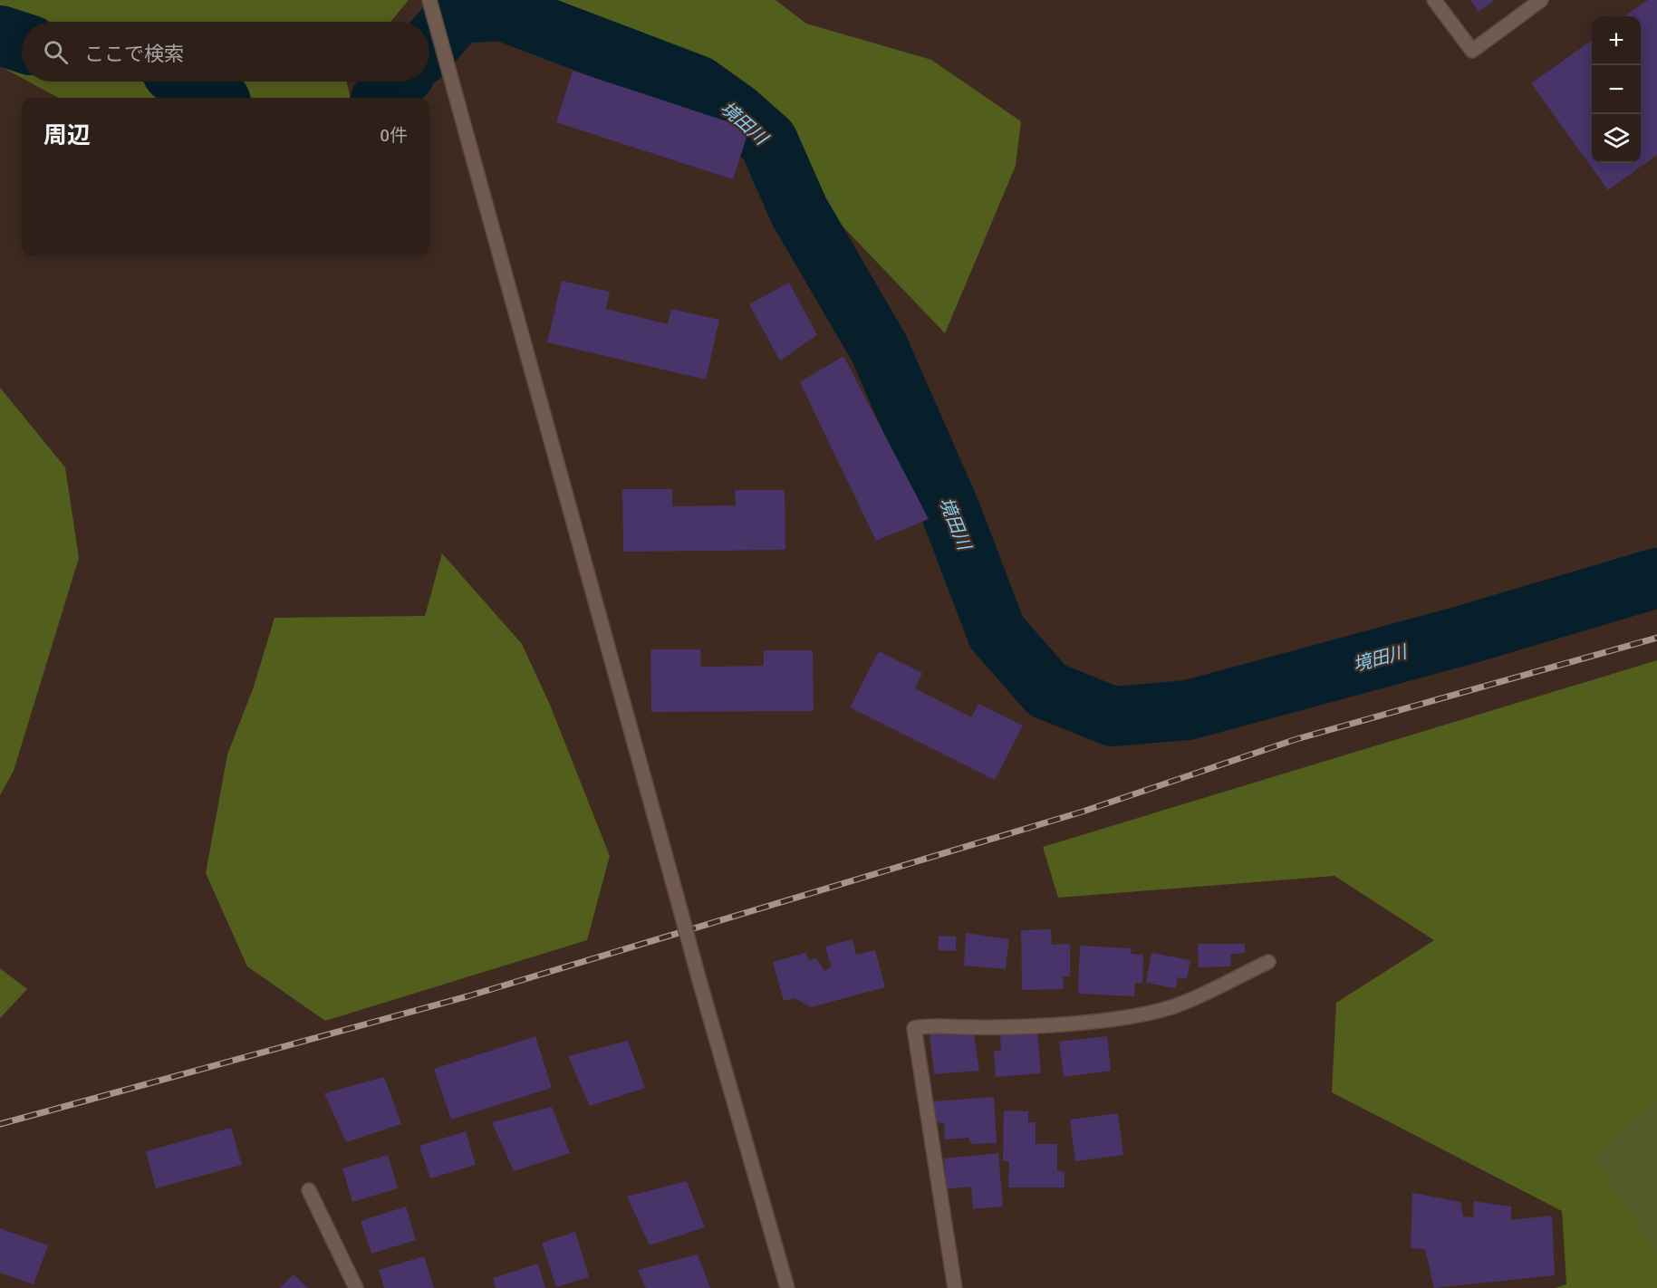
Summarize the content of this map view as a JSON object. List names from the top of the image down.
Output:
{
  "water": ["境田川"],
  "page": {
    "map_buttons": ["+", "−"],
    "search": "ここで検索",
    "heading": ["周辺", "0件"]
  }
}
